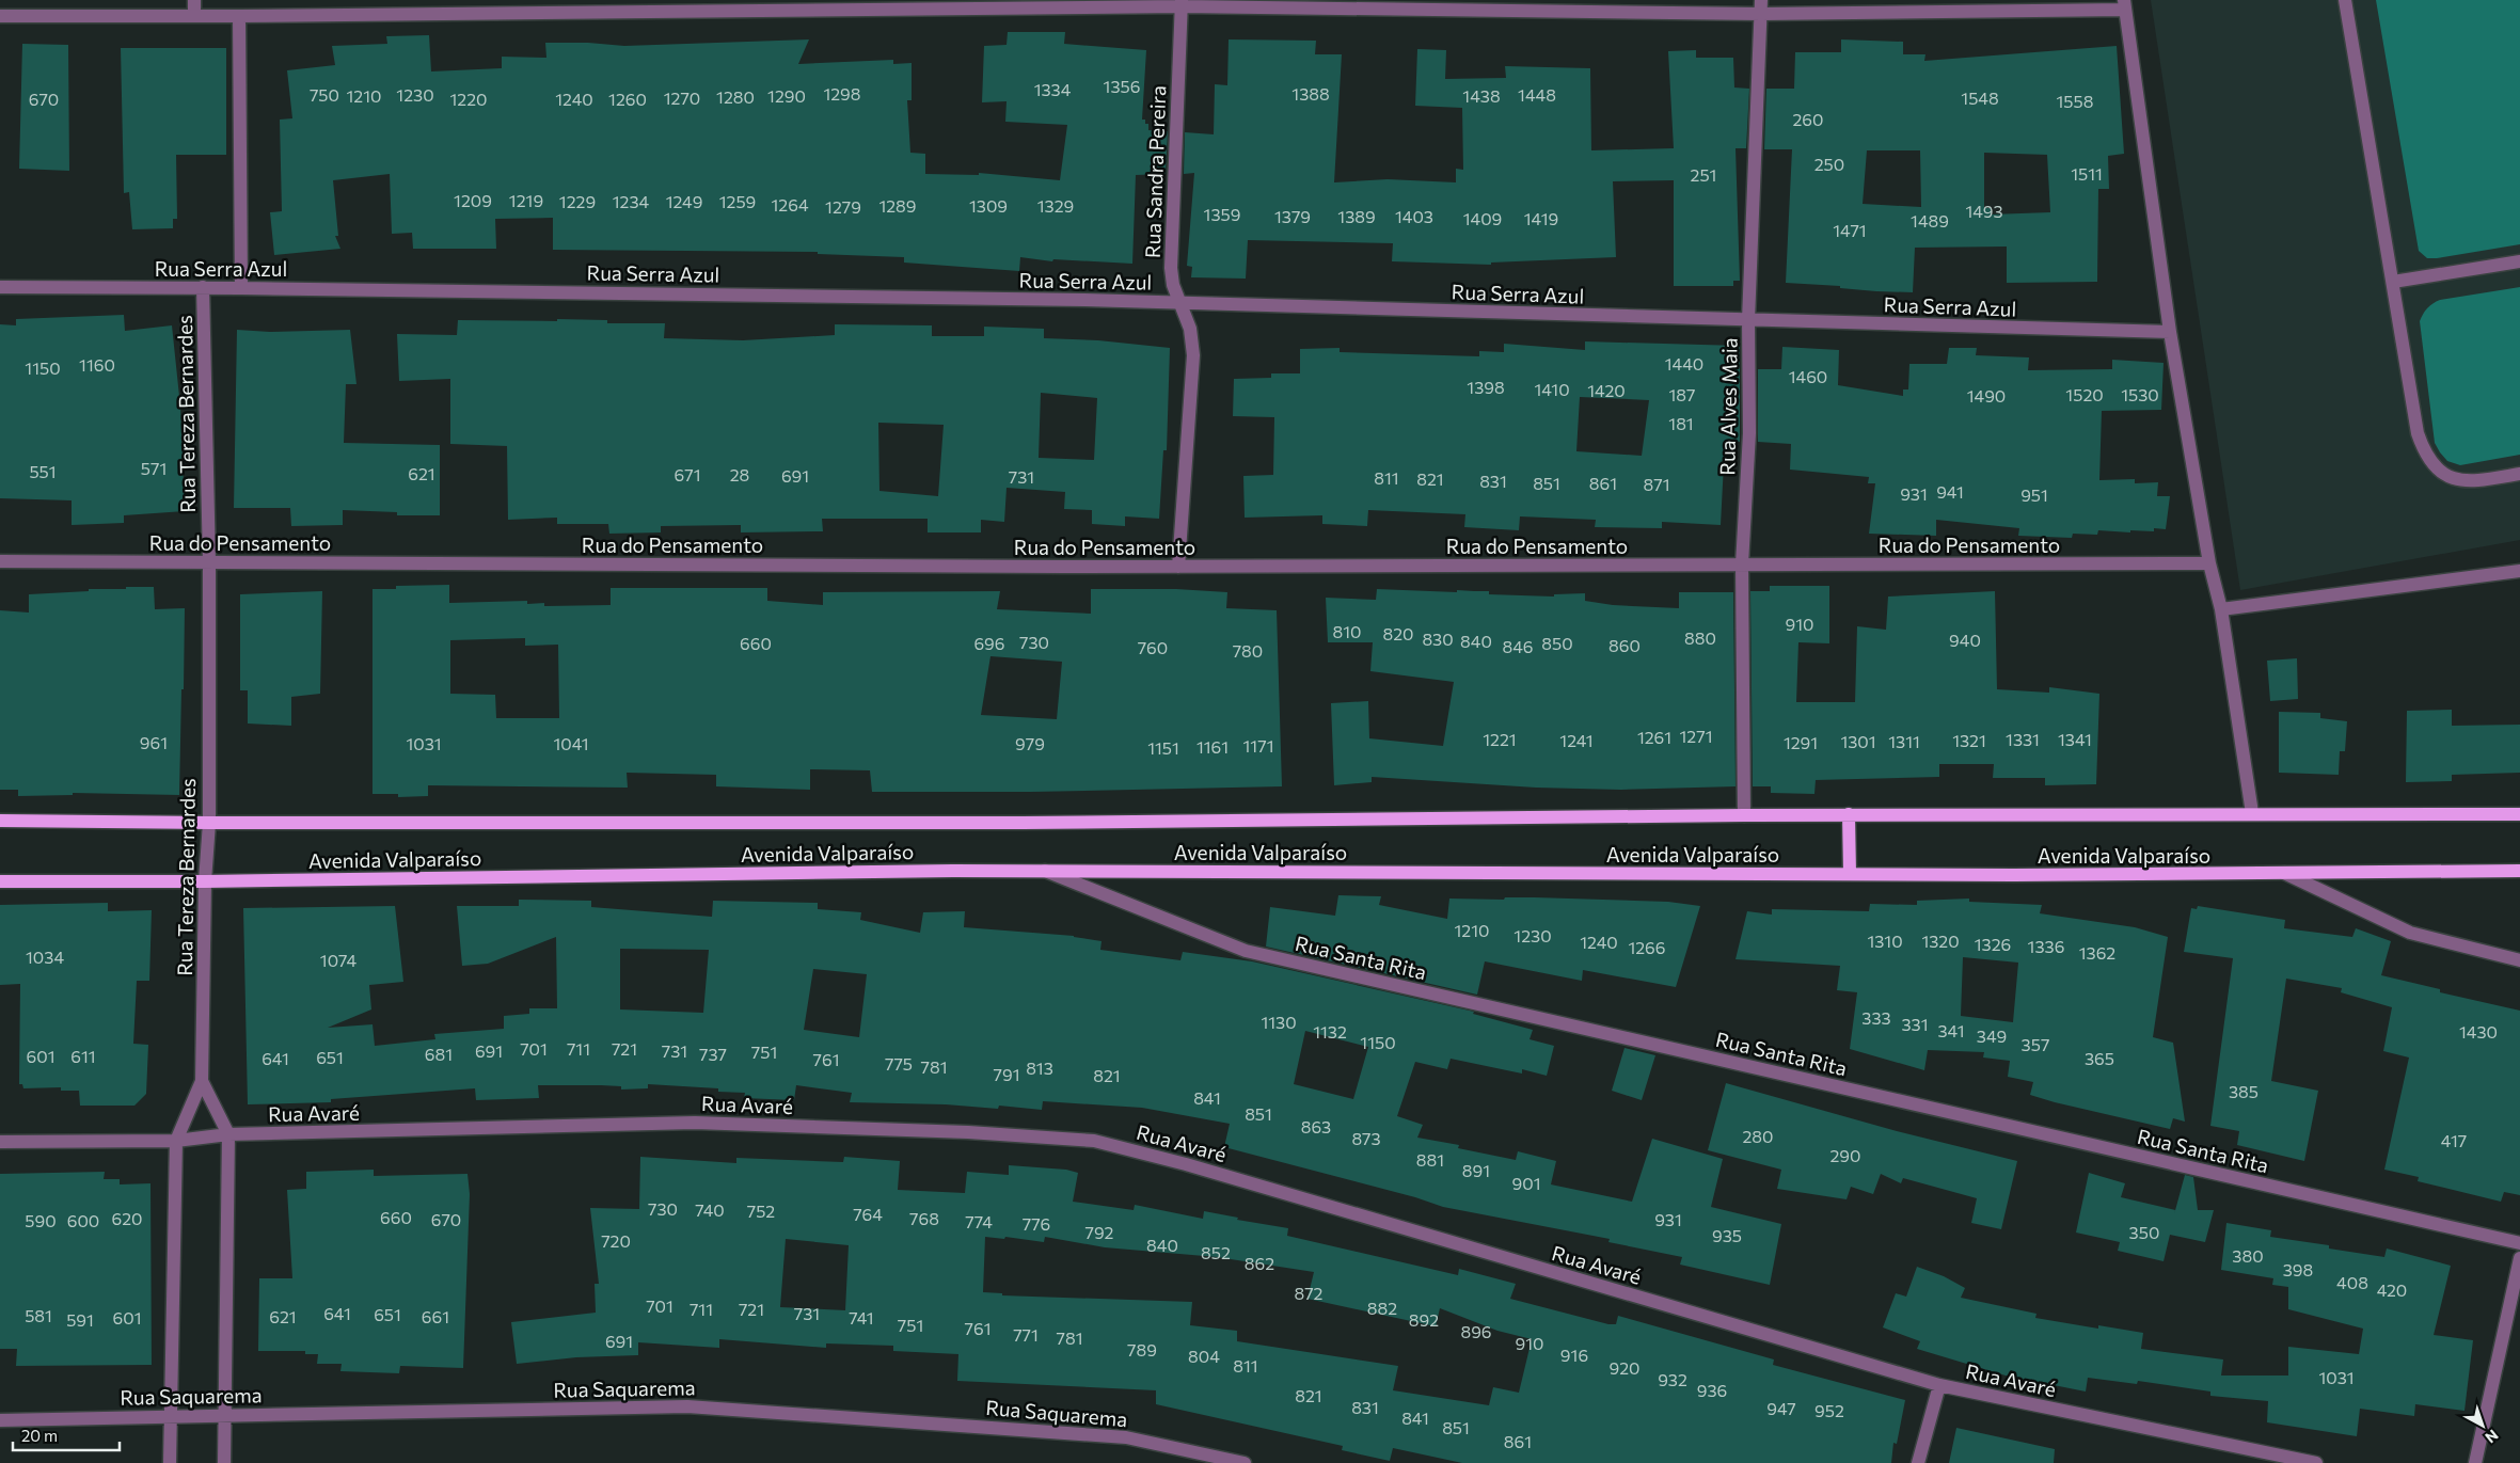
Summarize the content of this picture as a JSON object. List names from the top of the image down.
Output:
{
  "streets": {
    "main road": ["Avenida Valparaíso"],
    "street": [
      "Rua Sandra Pereira",
      "Rua Serra Azul",
      "Rua Alves Maia",
      "Rua Tereza Bernardes",
      "Rua do Pensamento",
      "Rua Santa Rita",
      "Rua Avaré",
      "Rua Saquarema"
    ]
  },
  "crossings": [
    ["Rua Sandra Pereira", "Rua Serra Azul"],
    ["Rua Sandra Pereira", "Rua do Pensamento"],
    ["Rua Serra Azul", "Rua Alves Maia"],
    ["Rua Serra Azul", "Rua Tereza Bernardes"],
    ["Rua Alves Maia", "Rua do Pensamento"],
    ["Rua Alves Maia", "Avenida Valparaíso"],
    ["Rua Tereza Bernardes", "Rua do Pensamento"],
    ["Rua Tereza Bernardes", "Avenida Valparaíso"],
    ["Rua Tereza Bernardes", "Rua Avaré"],
    ["Rua Tereza Bernardes", "Rua Saquarema"],
    ["Avenida Valparaíso", "Rua Santa Rita"]
  ],
  "house_numbers": [
    "1356",
    "1334",
    "1298",
    "1388",
    "750",
    "1230",
    "1448",
    "1210",
    "1290",
    "1438",
    "1280",
    "1270",
    "1548",
    "670",
    "1220",
    "1240",
    "1260",
    "1558",
    "260",
    "250",
    "1511",
    "251",
    "1209",
    "1219",
    "1229",
    "1234",
    "1249",
    "1259",
    "1264",
    "1289",
    "1309",
    "1329",
    "1279",
    "1493",
    "1359",
    "1379",
    "1389",
    "1403",
    "1409",
    "1419",
    "1489",
    "1471",
    "1440",
    "1160",
    "1150",
    "1460",
    "1398",
    "1410",
    "1420",
    "187",
    "1520",
    "1530",
    "1490",
    "181",
    "571",
    "551",
    "621",
    "671",
    "28",
    "691",
    "731",
    "811",
    "821",
    "831",
    "851",
    "861",
    "871",
    "941",
    "931",
    "951",
    "910",
    "810",
    "820",
    "880",
    "830",
    "940",
    "840",
    "730",
    "660",
    "696",
    "850",
    "860",
    "846",
    "760",
    "780",
    "1271",
    "1261",
    "1221",
    "1331",
    "1341",
    "1241",
    "1321",
    "1301",
    "1311",
    "961",
    "1291",
    "1031",
    "1041",
    "979",
    "1171",
    "1161",
    "1151",
    "1210",
    "1230",
    "1310",
    "1320",
    "1240",
    "1326",
    "1336",
    "1266",
    "1362",
    "1034",
    "1074",
    "333",
    "1130",
    "331",
    "341",
    "1132",
    "1430",
    "349",
    "1150",
    "357",
    "701",
    "711",
    "721",
    "691",
    "731",
    "751",
    "681",
    "737",
    "601",
    "611",
    "651",
    "641",
    "365",
    "761",
    "775",
    "781",
    "813",
    "791",
    "821",
    "385",
    "841",
    "851",
    "863",
    "280",
    "873",
    "417",
    "290",
    "881",
    "891",
    "901",
    "730",
    "740",
    "752",
    "764",
    "660",
    "620",
    "768",
    "670",
    "931",
    "590",
    "600",
    "774",
    "776",
    "792",
    "350",
    "935",
    "720",
    "840",
    "852",
    "380",
    "862",
    "398",
    "408",
    "420",
    "872",
    "701",
    "882",
    "711",
    "721",
    "641",
    "731",
    "651",
    "581",
    "621",
    "661",
    "601",
    "741",
    "591",
    "892",
    "751",
    "761",
    "896",
    "771",
    "781",
    "691",
    "910",
    "789",
    "916",
    "804",
    "811",
    "920",
    "1031",
    "932",
    "936",
    "821",
    "831",
    "947",
    "952",
    "841",
    "851",
    "861"
  ],
  "scale_bar": "20 m",
  "north": "bottom right"
}
